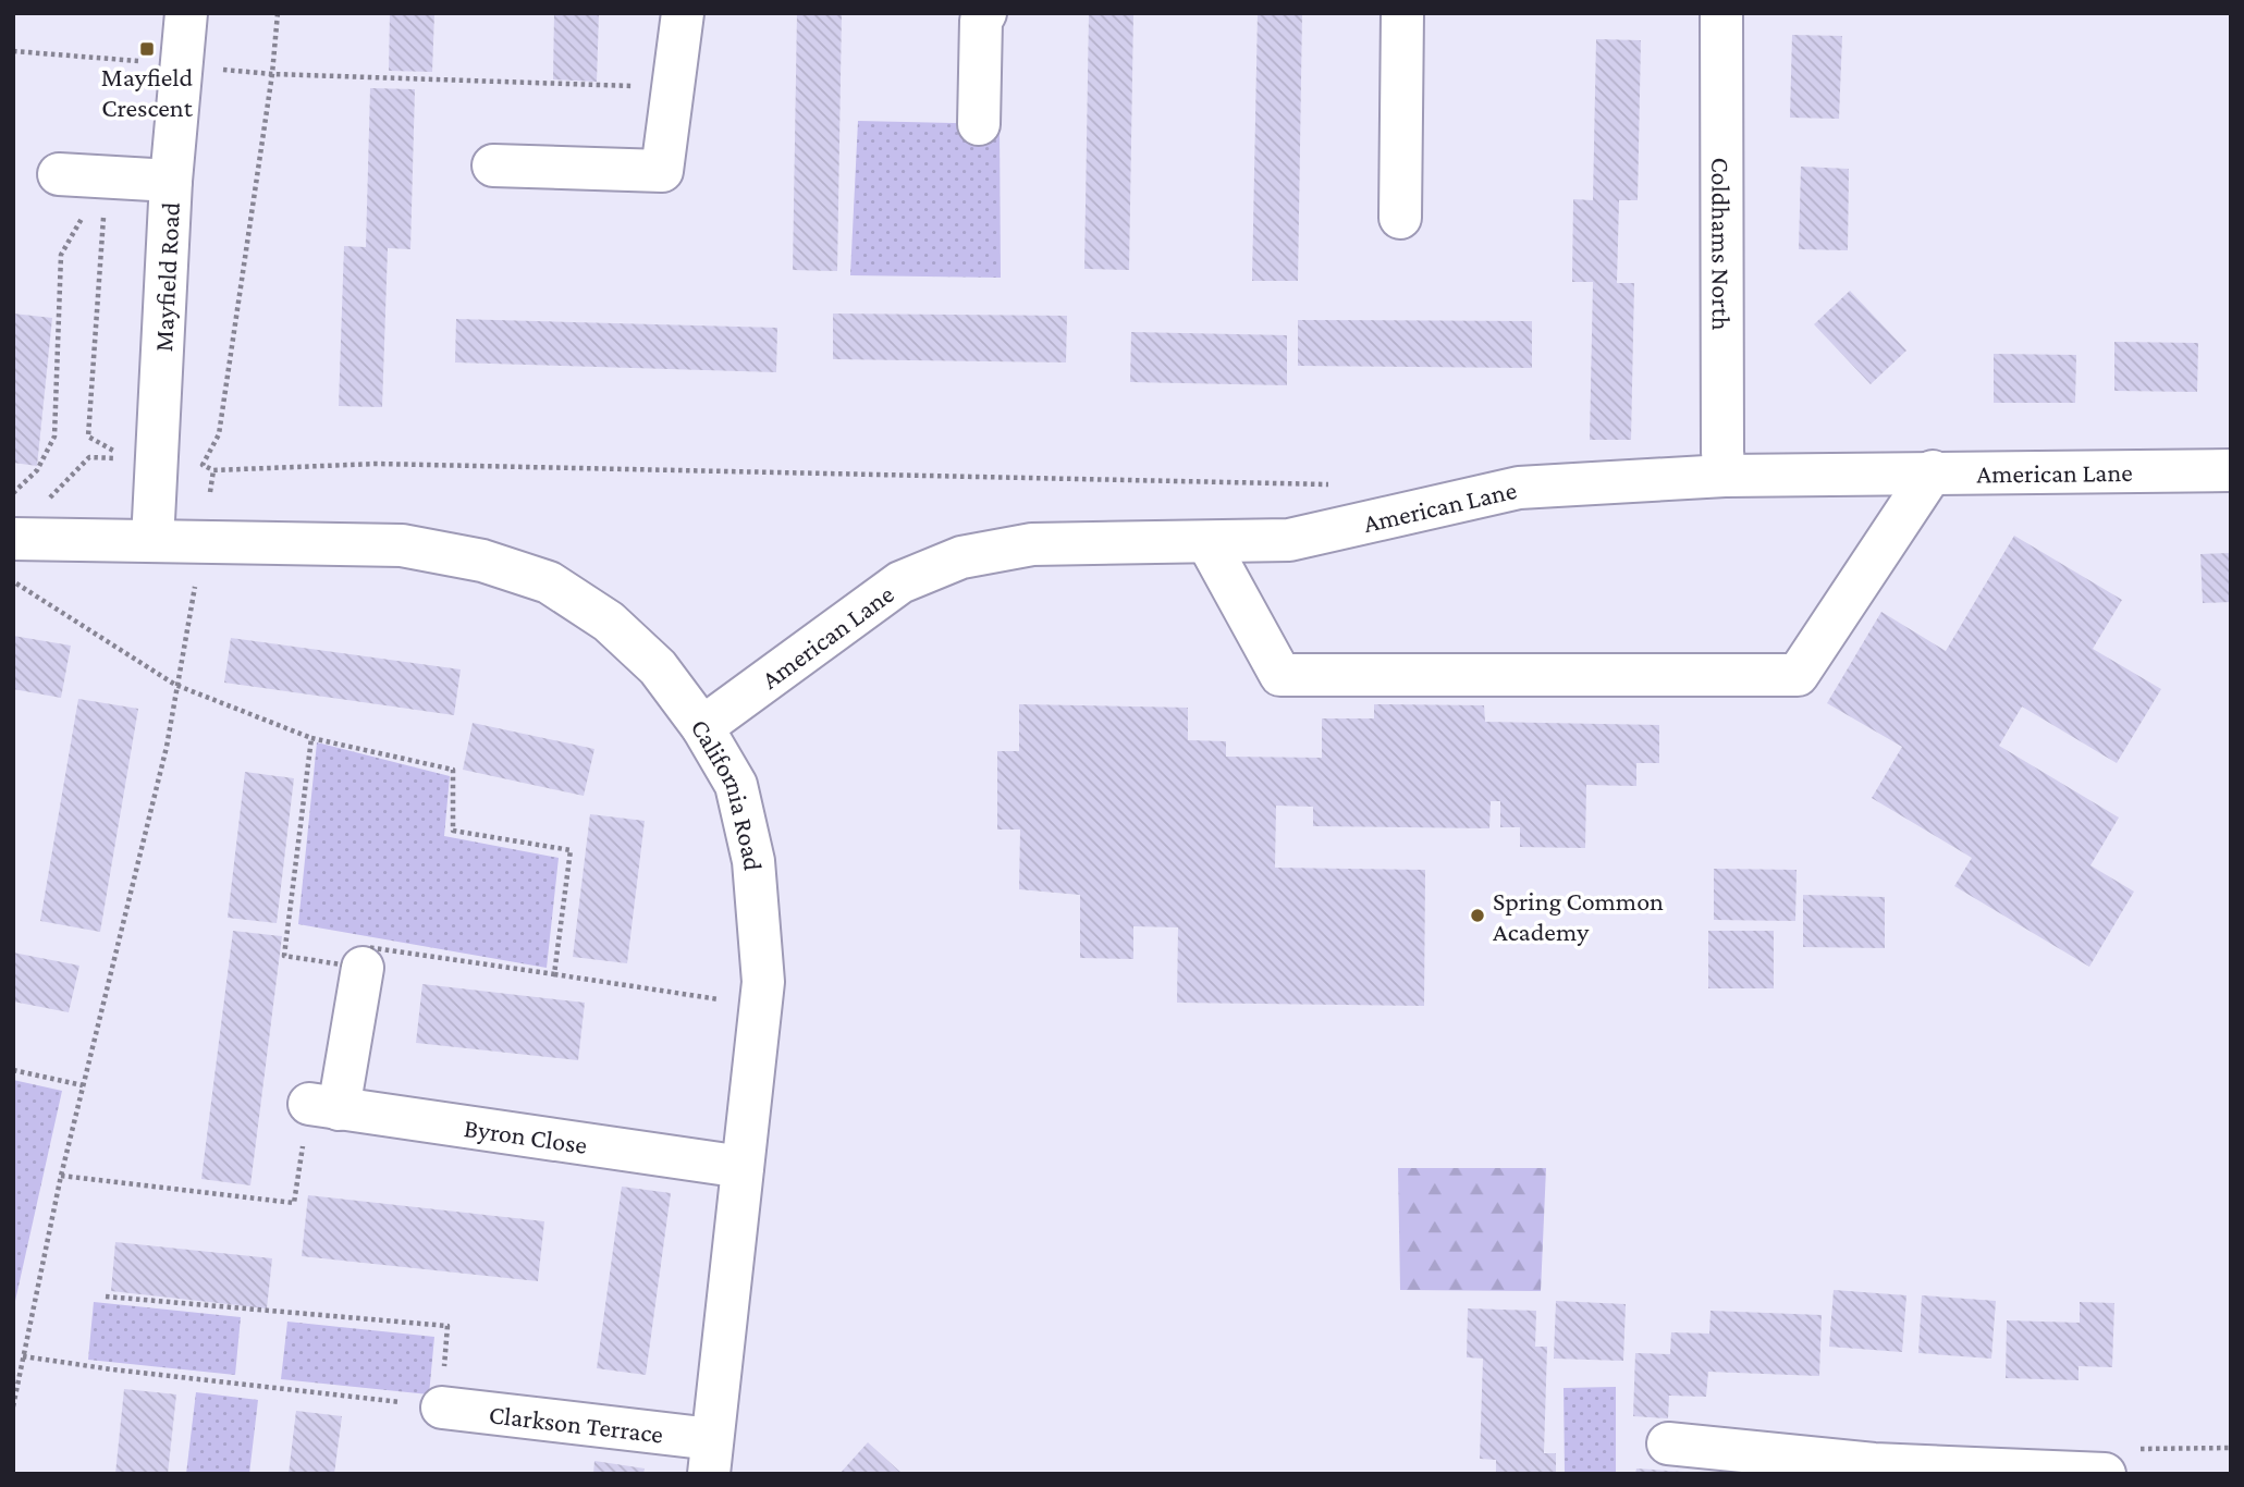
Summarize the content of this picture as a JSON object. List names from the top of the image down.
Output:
{
  "streets": {
    "street": [
      "Coldhams North",
      "Mayfield Road",
      "American Lane",
      "California Road",
      "Byron Close",
      "Clarkson Terrace"
    ]
  },
  "crossings": [
    ["Coldhams North", "American Lane"],
    ["Mayfield Road", "California Road"],
    ["American Lane", "California Road"],
    ["California Road", "Byron Close"],
    ["California Road", "Clarkson Terrace"]
  ],
  "places": {
    "transit": ["Mayfield Crescent"],
    "other": ["Spring Common Academy"]
  }
}
